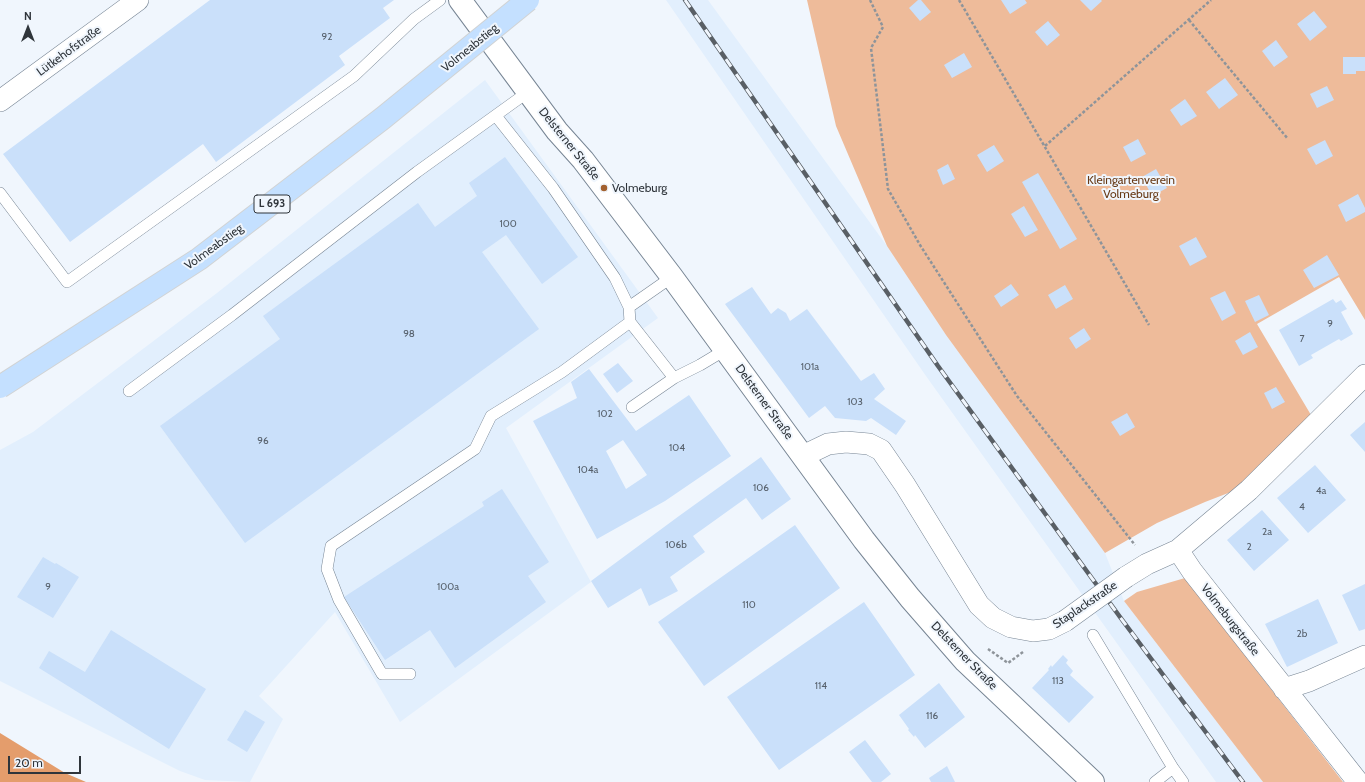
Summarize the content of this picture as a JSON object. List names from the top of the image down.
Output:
{
  "streets": {
    "main road": ["Volmeabstieg", "L 693"],
    "street": [
      "Lütkehofstraße",
      "Delsterner Straße",
      "Staplackstraße",
      "Volmeburgstraße"
    ]
  },
  "crossings": [
    ["Delsterner Straße", "Staplackstraße"],
    ["Staplackstraße", "Volmeburgstraße"]
  ],
  "parks": ["Kleingartenverein Volmeburg"],
  "places": ["Volmeburg"],
  "house_numbers": [
    "92",
    "100",
    "9",
    "98",
    "7",
    "101a",
    "103",
    "102",
    "96",
    "104",
    "104a",
    "106",
    "4a",
    "4",
    "2a",
    "106b",
    "2",
    "9",
    "100a",
    "110",
    "2b",
    "113",
    "114",
    "116"
  ],
  "scale_bar": "20 m",
  "north": "top"
}
